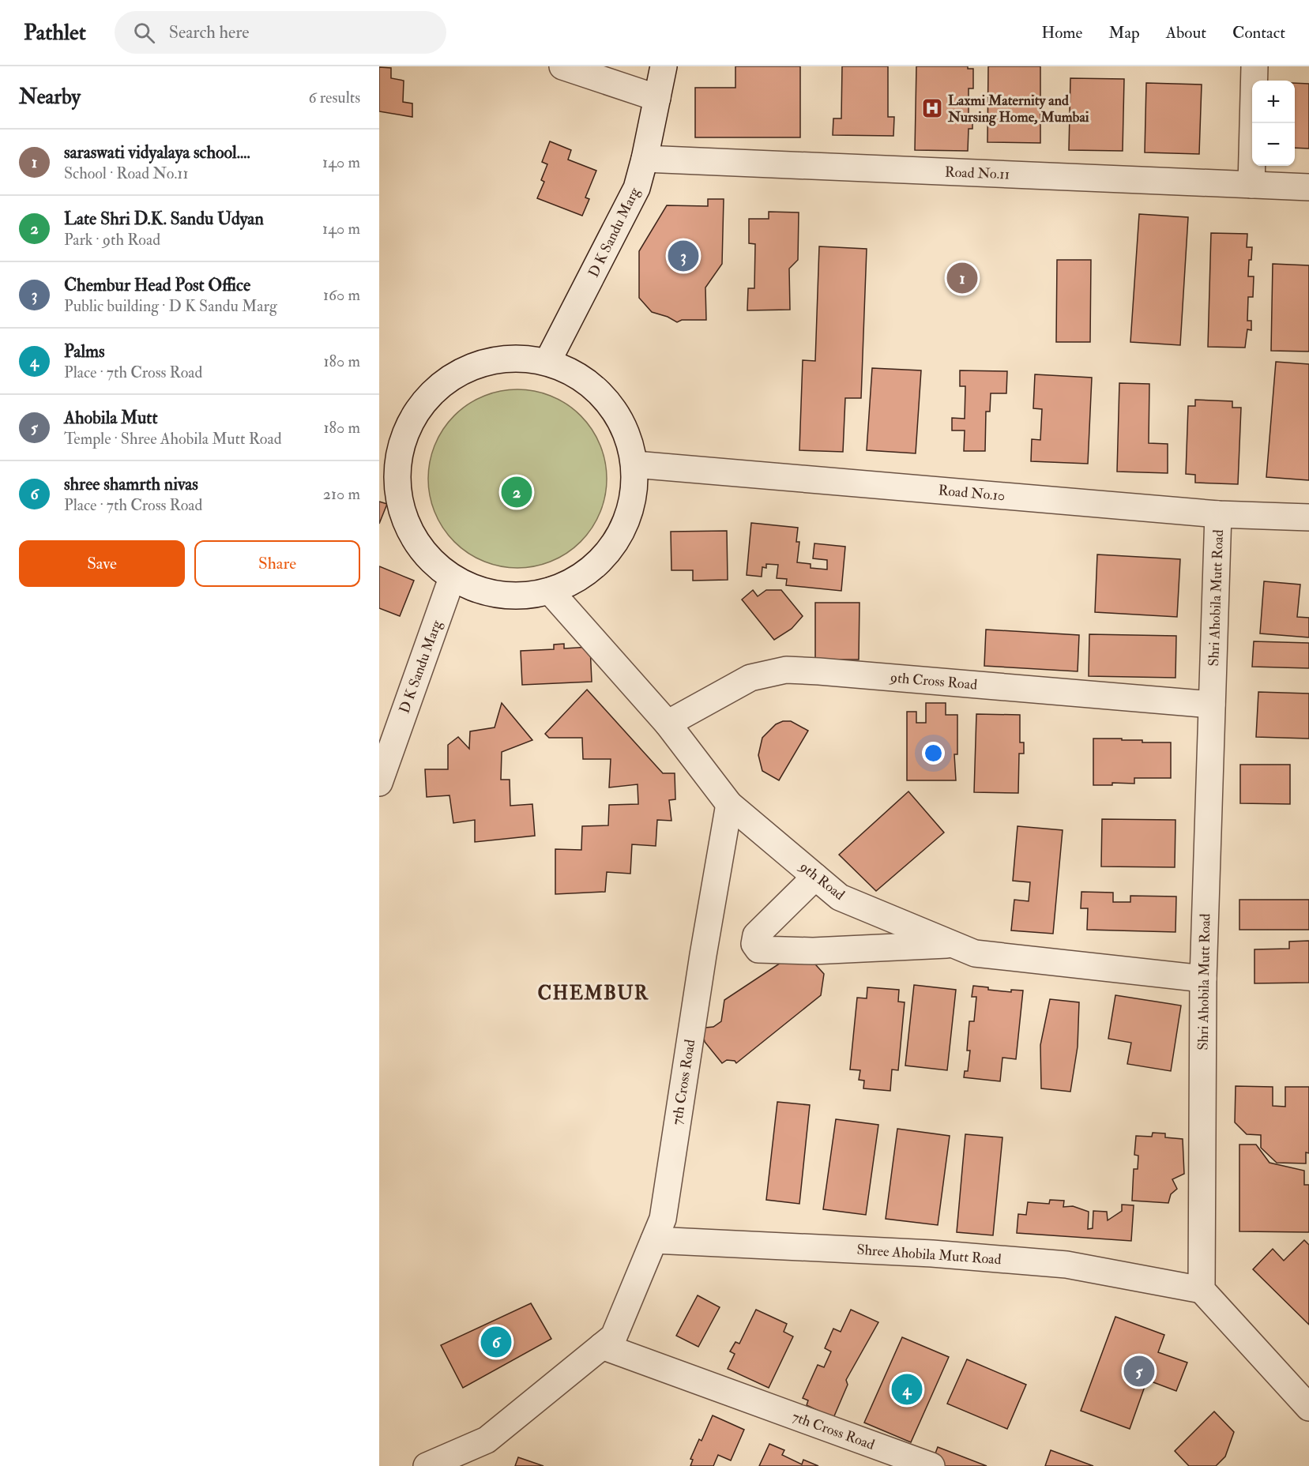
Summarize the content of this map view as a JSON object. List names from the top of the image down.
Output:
{
  "streets": {
    "street": [
      "Road No.11",
      "D K Sandu Marg",
      "Road No.10",
      "Shri Ahobila Mutt Road",
      "9th Cross Road",
      "9th Road",
      "7th Cross Road",
      "Shree Ahobila Mutt Road"
    ]
  },
  "crossings": [
    ["Road No.11", "D K Sandu Marg"],
    ["Road No.10", "Shri Ahobila Mutt Road"],
    ["Shri Ahobila Mutt Road", "9th Cross Road"],
    ["Shri Ahobila Mutt Road", "9th Road"],
    ["Shri Ahobila Mutt Road", "Shree Ahobila Mutt Road"],
    ["9th Cross Road", "9th Road"],
    ["9th Road", "7th Cross Road"],
    ["7th Cross Road", "Shree Ahobila Mutt Road"]
  ],
  "districts": ["CHEMBUR"],
  "places": {
    "hospital": ["Laxmi Maternity and Nursing Home, Mumbai"]
  },
  "page": {
    "header": "Pathlet",
    "search": "Search here",
    "nav": [
      "Home",
      "Map",
      "About",
      "Contact"
    ],
    "heading": ["Nearby", "6 results"],
    "map_buttons": ["+", "−"],
    "list": [
      {
        "mark": "1",
        "name": "saraswati vidyalaya school....",
        "note": "School · Road No.11",
        "value": "140 m"
      },
      {
        "mark": "2",
        "name": "Late Shri D.K. Sandu Udyan",
        "note": "Park · 9th Road",
        "value": "140 m"
      },
      {
        "mark": "3",
        "name": "Chembur Head Post Office",
        "note": "Public building · D K Sandu Marg",
        "value": "160 m"
      },
      {
        "mark": "4",
        "name": "Palms",
        "note": "Place · 7th Cross Road",
        "value": "180 m"
      },
      {
        "mark": "5",
        "name": "Ahobila Mutt",
        "note": "Temple · Shree Ahobila Mutt Road",
        "value": "180 m"
      },
      {
        "mark": "6",
        "name": "shree shamrth nivas",
        "note": "Place · 7th Cross Road",
        "value": "210 m"
      }
    ],
    "pins": [
      "3",
      "1",
      "2",
      "6",
      "5",
      "4"
    ],
    "buttons": ["Save", "Share"]
  }
}
